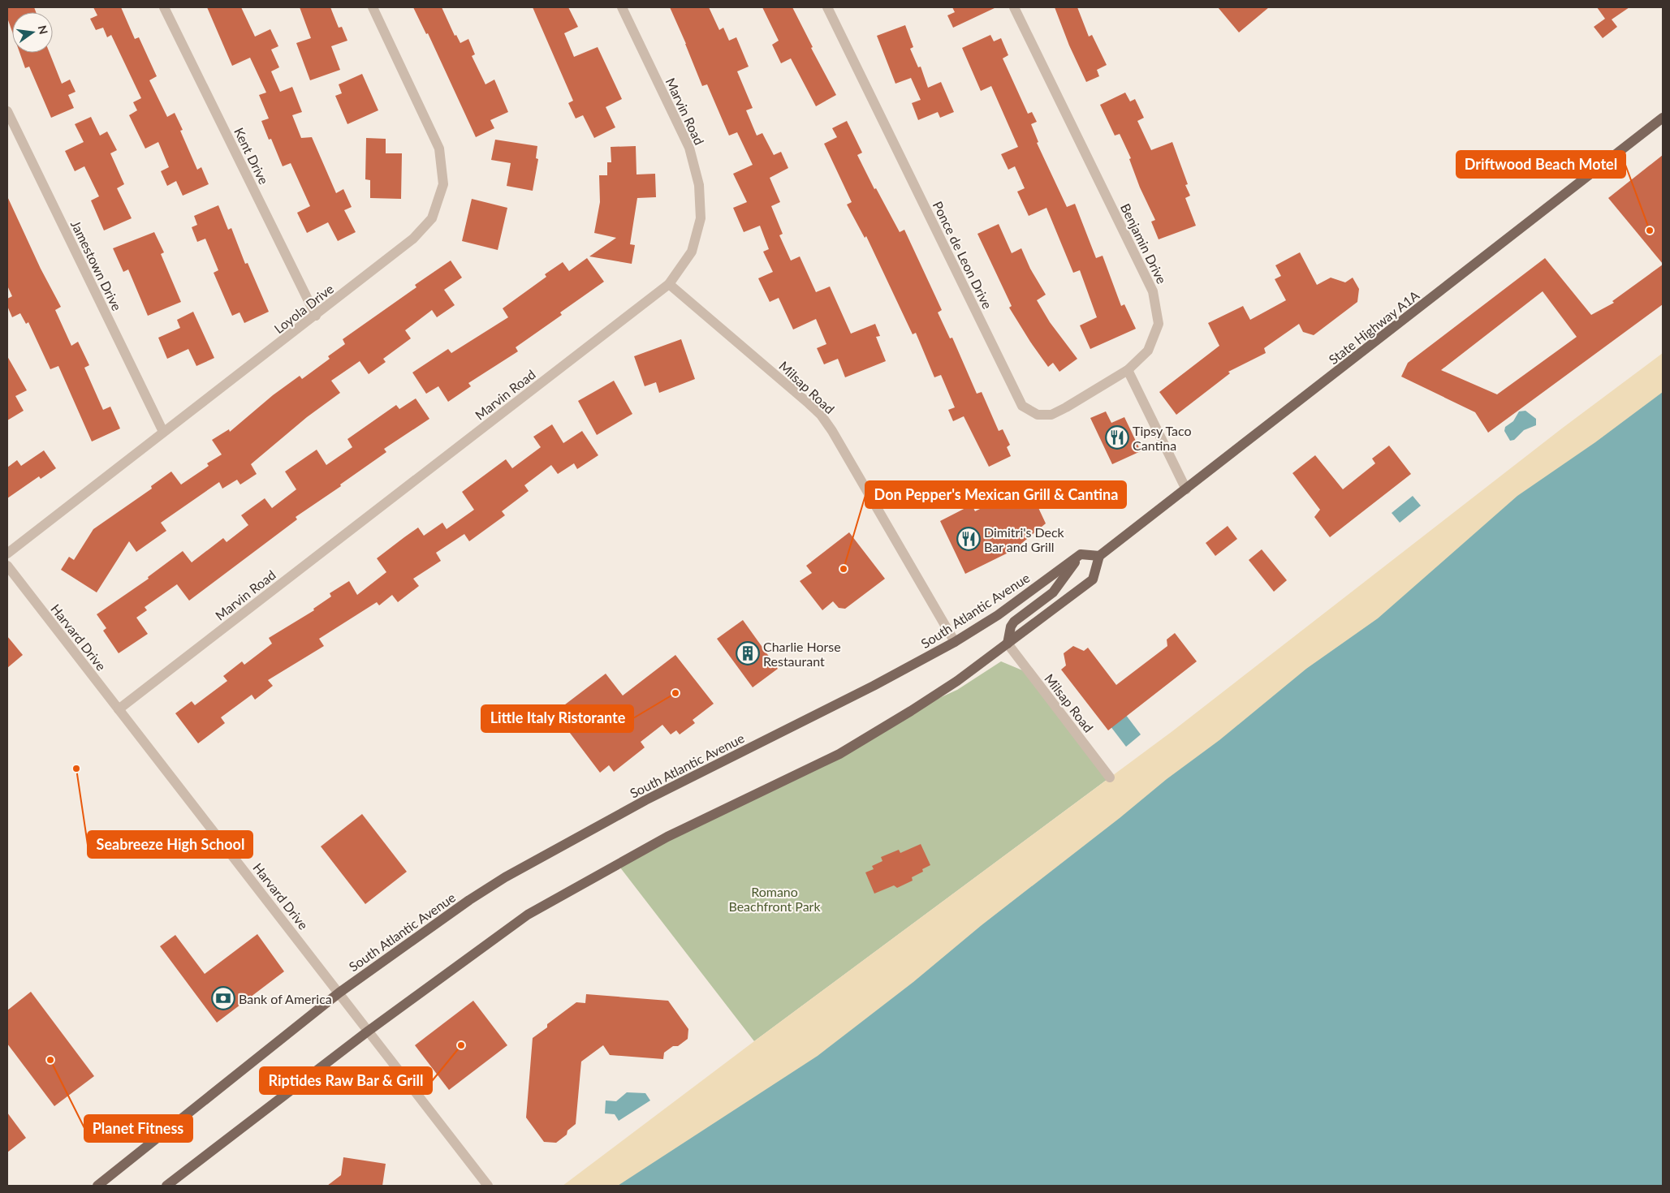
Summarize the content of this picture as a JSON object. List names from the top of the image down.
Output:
{
  "streets": {
    "main road": ["State Highway A1A", "South Atlantic Avenue"],
    "street": [
      "Marvin Road",
      "Kent Drive",
      "Benjamin Drive",
      "Ponce de Leon Drive",
      "Jamestown Drive",
      "Loyola Drive",
      "Milsap Road",
      "Harvard Drive"
    ]
  },
  "crossings": [
    ["Marvin Road", "Milsap Road"],
    ["Marvin Road", "Harvard Drive"],
    ["Kent Drive", "Loyola Drive"],
    ["Benjamin Drive", "Ponce de Leon Drive"],
    ["Jamestown Drive", "Loyola Drive"],
    ["Milsap Road", "South Atlantic Avenue"],
    ["South Atlantic Avenue", "Harvard Drive"]
  ],
  "parks": ["Romano Beachfront Park"],
  "places": {
    "other": [
      "Driftwood Beach Motel",
      "Don Pepper's Mexican Grill & Cantina",
      "Little Italy Ristorante",
      "Seabreeze High School",
      "Riptides Raw Bar & Grill",
      "Planet Fitness"
    ],
    "restaurant": ["Tipsy Taco Cantina", "Dimitri's Deck Bar and Grill"],
    "building": ["Charlie Horse Restaurant"],
    "bank": ["Bank of America"]
  },
  "north": "right"
}
